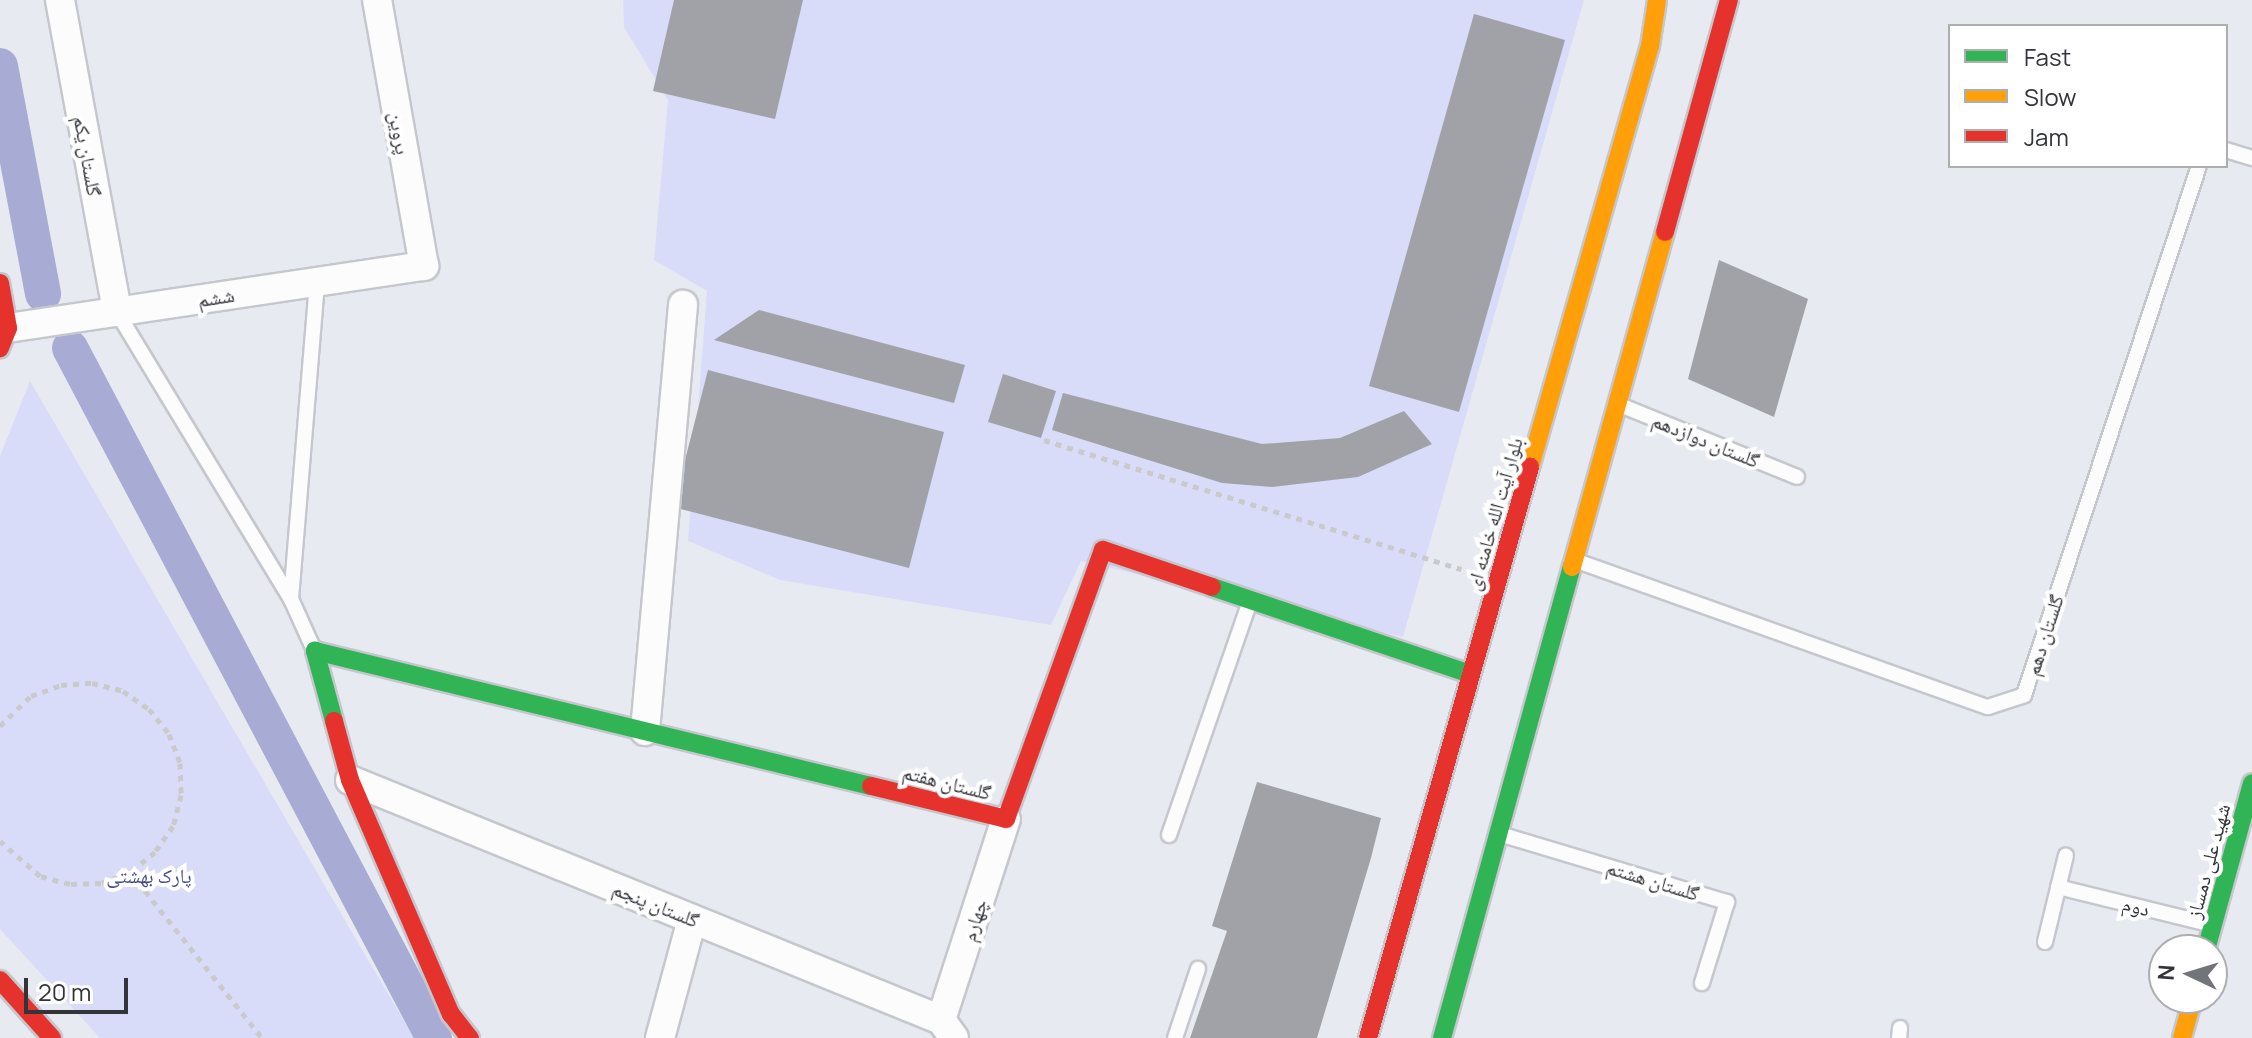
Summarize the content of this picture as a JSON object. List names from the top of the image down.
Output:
{
  "streets": {
    "main road": ["بلوار آیت الله خامنه ای", "گلستان هفتم", "شهید علی دمساز"],
    "street": [
      "پروین",
      "گلستان یکم",
      "ششم",
      "گلستان پنجم",
      "چهارم"
    ],
    "lane": [
      "گلستان دوازدهم",
      "گلستان دهم",
      "گلستان هشتم",
      "دوم"
    ]
  },
  "crossings": [
    ["پروین", "ششم"],
    ["گلستان یکم", "ششم"],
    ["بلوار آیت الله خامنه ای", "گلستان هفتم"],
    ["گلستان هفتم", "چهارم"],
    ["شهید علی دمساز", "دوم"],
    ["گلستان پنجم", "چهارم"]
  ],
  "parks": ["پارک بهشتی"],
  "legend": ["Fast", "Slow", "Jam"],
  "scale_bar": "20 m",
  "north": "left"
}
